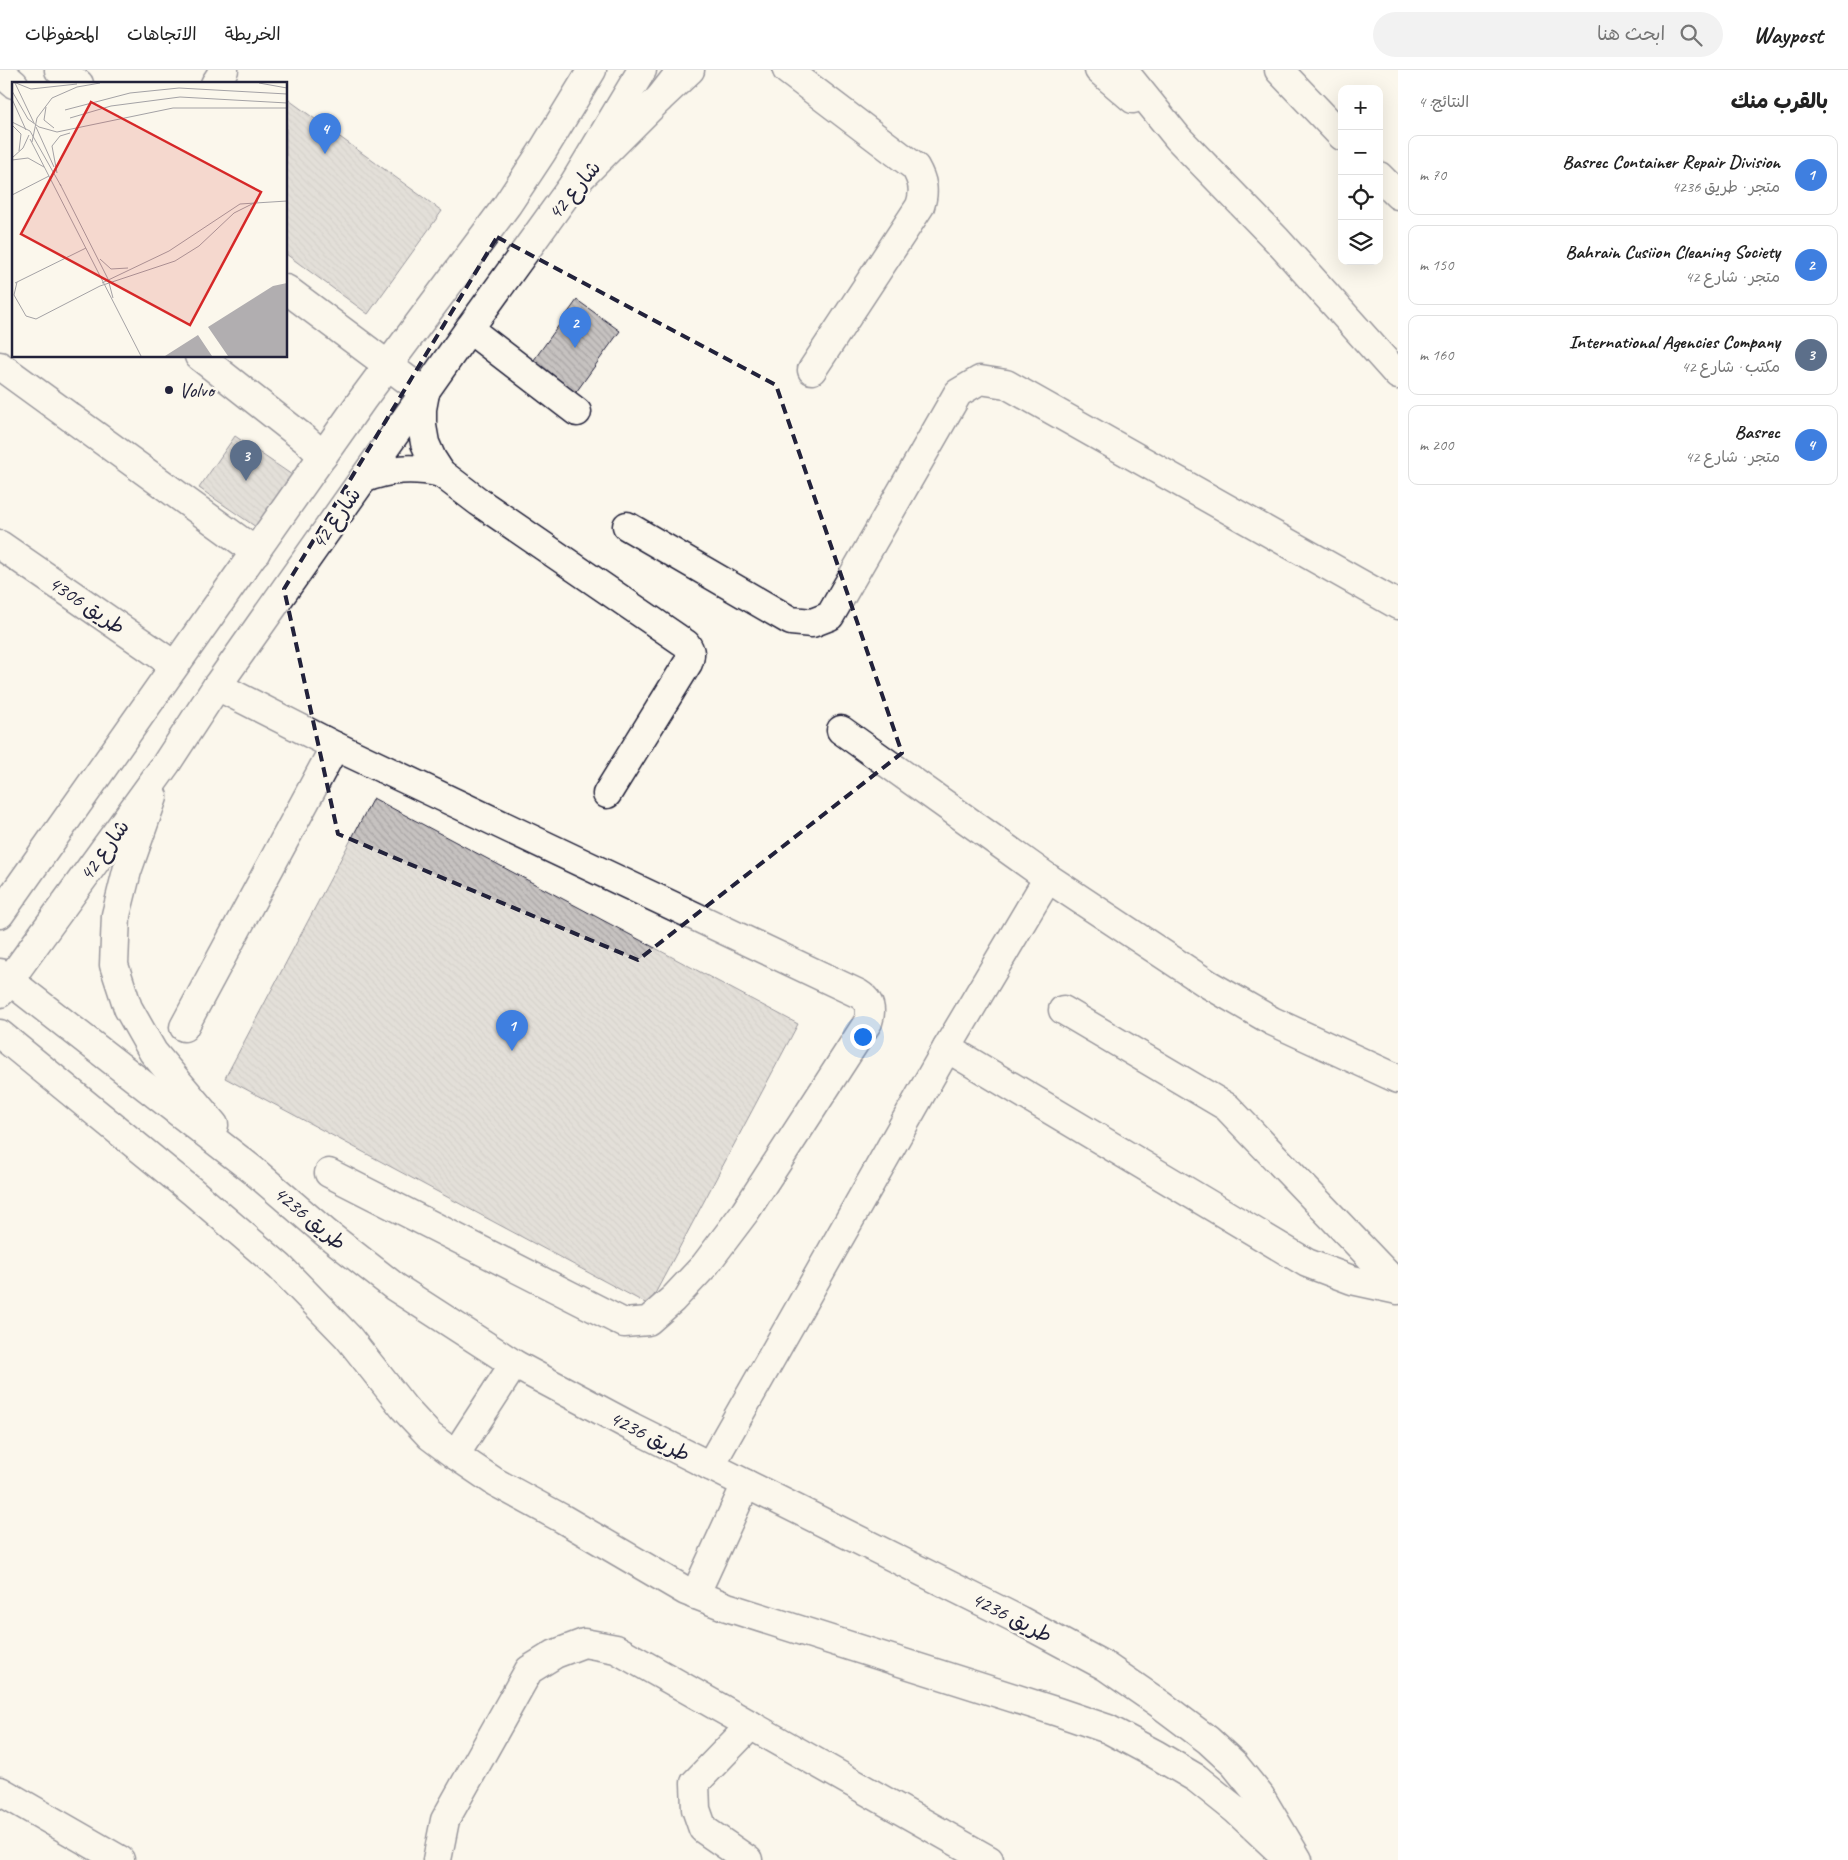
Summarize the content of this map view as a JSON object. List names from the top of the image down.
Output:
{
  "streets": {
    "main road": ["شارع 42", "طريق 4306", "طريق 4236"]
  },
  "crossings": [
    ["شارع 42", "طريق 4306"],
    ["شارع 42", "طريق 4236"]
  ],
  "places": ["Volvo"],
  "page": {
    "header": "Waypost",
    "search": "ابحث هنا",
    "nav": ["الخريطة", "الاتجاهات", "المحفوظات"],
    "heading": ["بالقرب منك", "النتائج: 4"],
    "map_buttons": ["+", "−"],
    "pins": [
      "4",
      "2",
      "3",
      "1"
    ],
    "list": [
      {
        "mark": "1",
        "name": "Basrec Container Repair Division",
        "note": "متجر · طريق 4236",
        "value": "70 m"
      },
      {
        "mark": "2",
        "name": "Bahrain Cusiion Cleaning Society",
        "note": "متجر · شارع 42",
        "value": "150 m"
      },
      {
        "mark": "3",
        "name": "International Agencies Company",
        "note": "مكتب · شارع 42",
        "value": "160 m"
      },
      {
        "mark": "4",
        "name": "Basrec",
        "note": "متجر · شارع 42",
        "value": "200 m"
      }
    ]
  }
}
